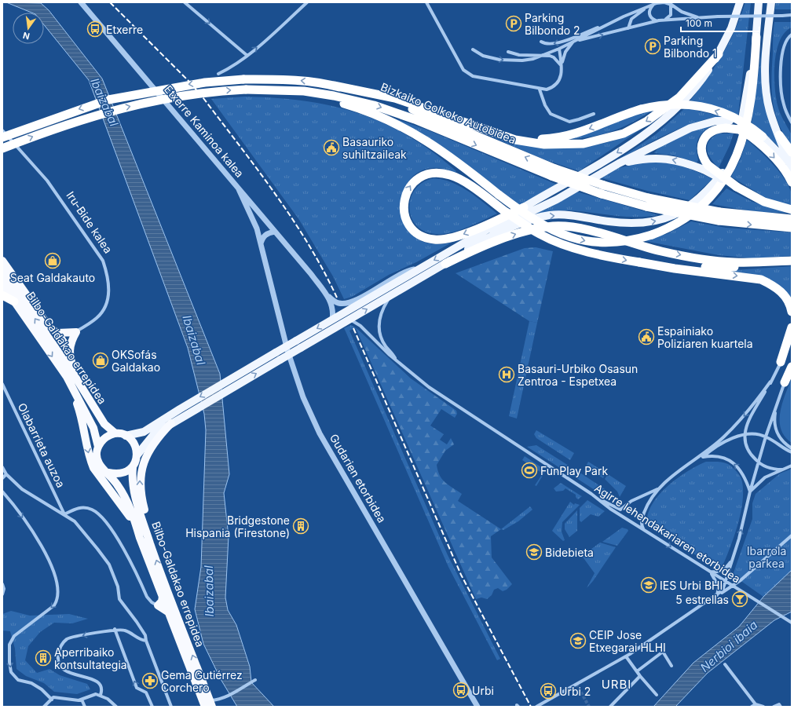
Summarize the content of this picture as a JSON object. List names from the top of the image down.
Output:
{
  "streets": {
    "highway": ["Bizkaiko Golkoko Autobidea", "Bilbo-Galdakao errepidea"],
    "street": [
      "Etxerre Kaminoa kalea",
      "Iru-Bide kalea",
      "Olabarrieta auzoa",
      "Gudarien etorbidea",
      "Agirre lehendakariaren etorbidea"
    ]
  },
  "crossings": [
    ["Etxerre Kaminoa kalea", "Gudarien etorbidea"]
  ],
  "districts": ["URBI"],
  "water": ["Ibaizabal", "Nerbioi ibaia"],
  "parks": ["Ibarrola parkea"],
  "places": {
    "parking": ["Parking Bilbondo 2", "Parking Bilbondo 1"],
    "bus stop": ["Etxerre", "Urbi", "Urbi 2"],
    "public building": ["Basauriko suhiltzaileak", "Espainiako Poliziaren kuartela"],
    "shop": ["Seat Galdakauto", "OKSofás Galdakao"],
    "hospital": ["Basauri-Urbiko Osasun Zentroa - Espetxea"],
    "sports": ["FunPlay Park"],
    "building": ["Bridgestone Hispania (Firestone)", "Aperribaiko kontsultategia"],
    "school or university": ["Bidebieta", "IES Urbi BHI", "CEIP Jose Etxegarai HLHI"],
    "bar": ["5 estrellas"],
    "pharmacy": ["Gema Gutiérrez Corchero"]
  },
  "scale_bar": "100 m",
  "north": "bottom"
}
